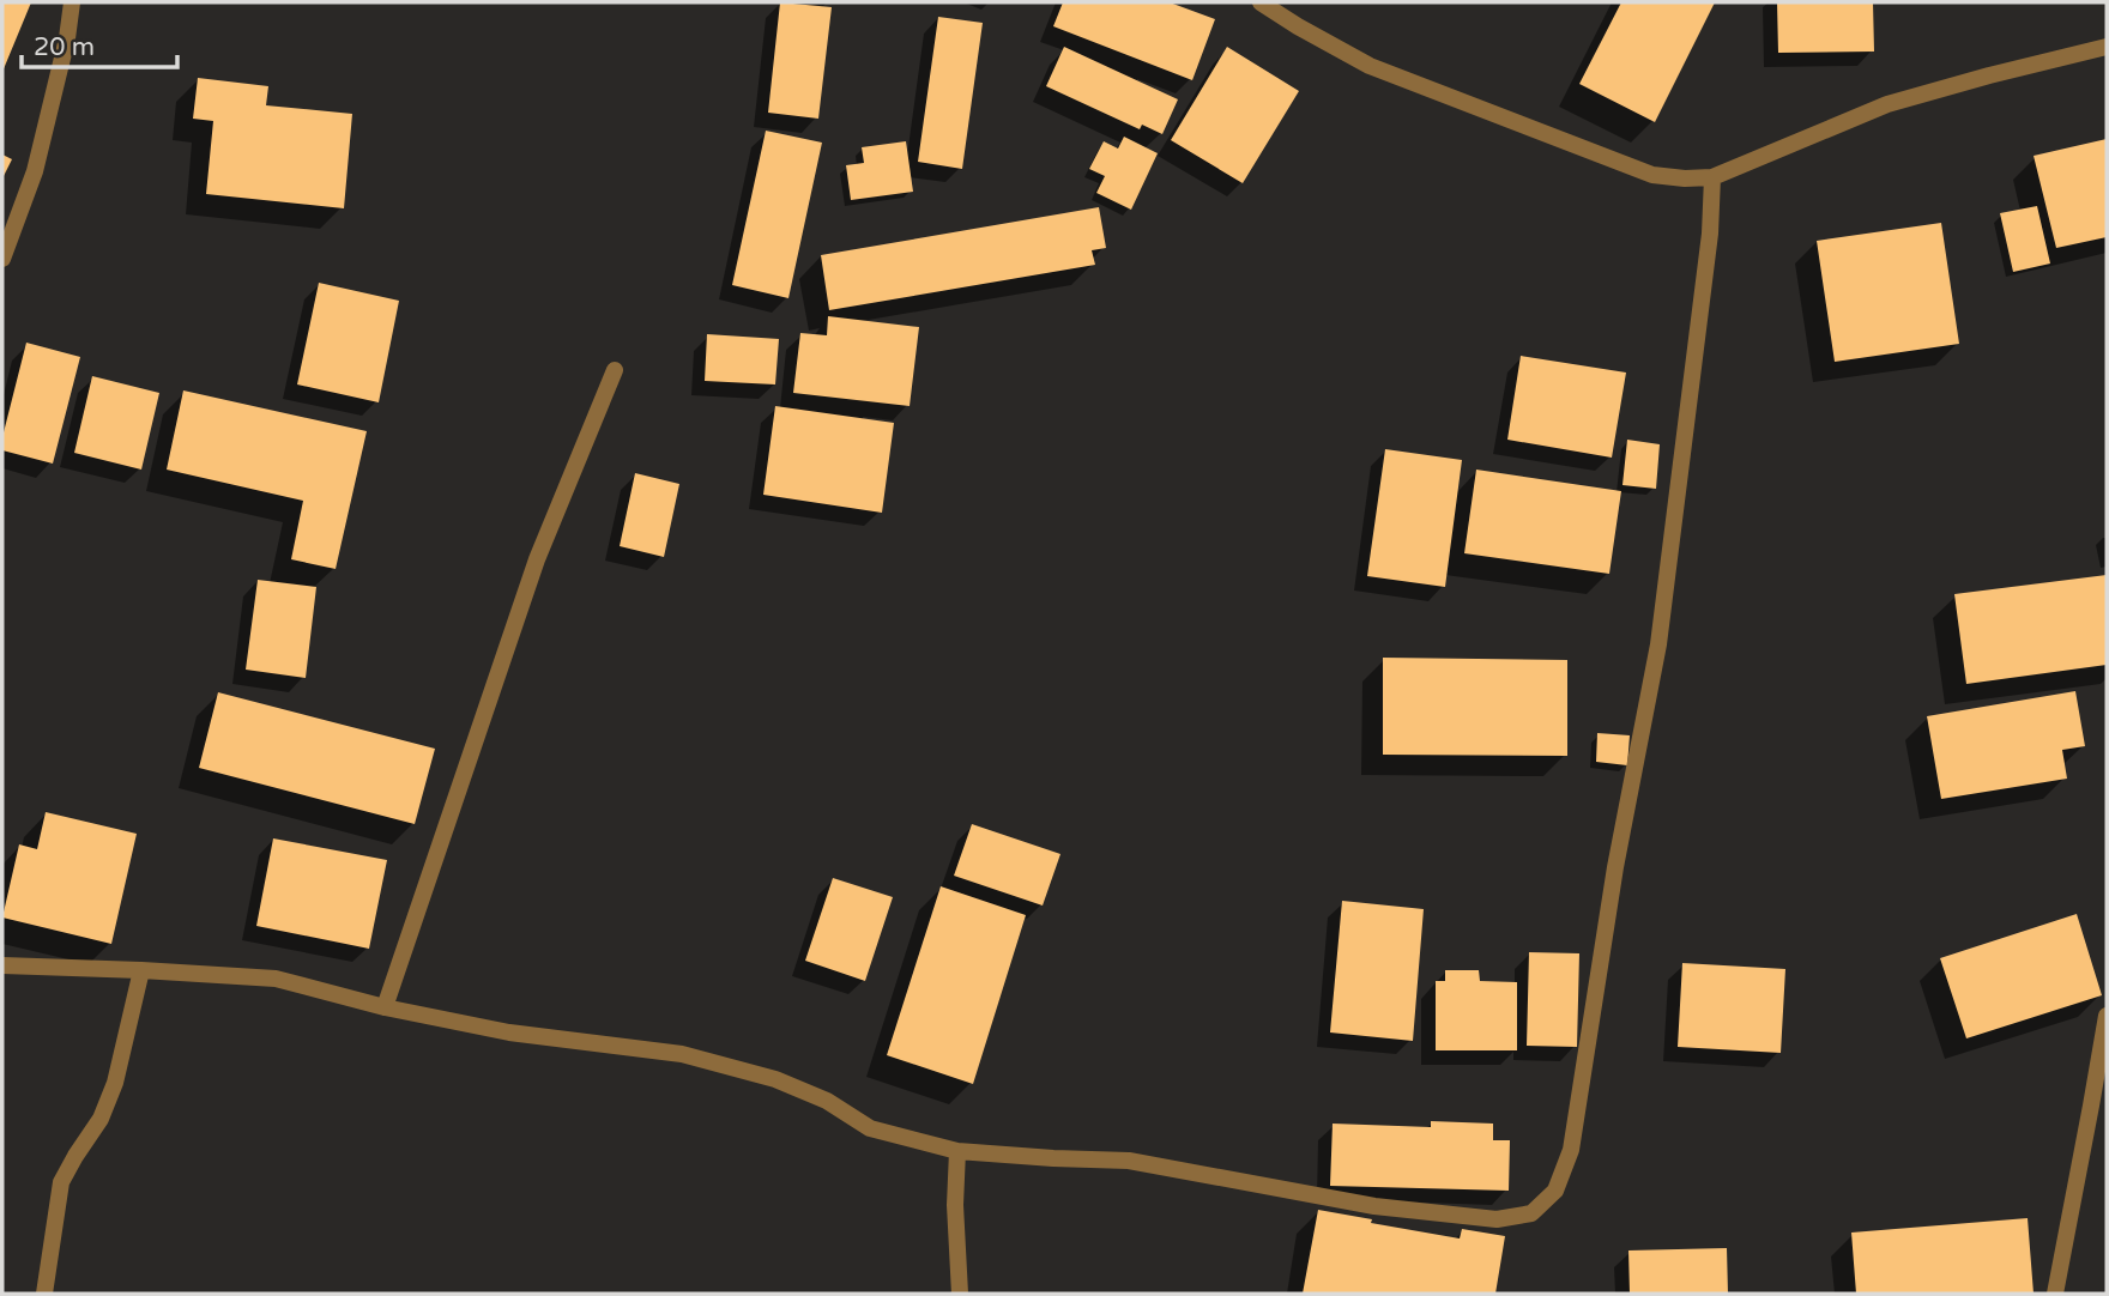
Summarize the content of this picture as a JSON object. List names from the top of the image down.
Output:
{
  "scale_bar": "20 m"
}
